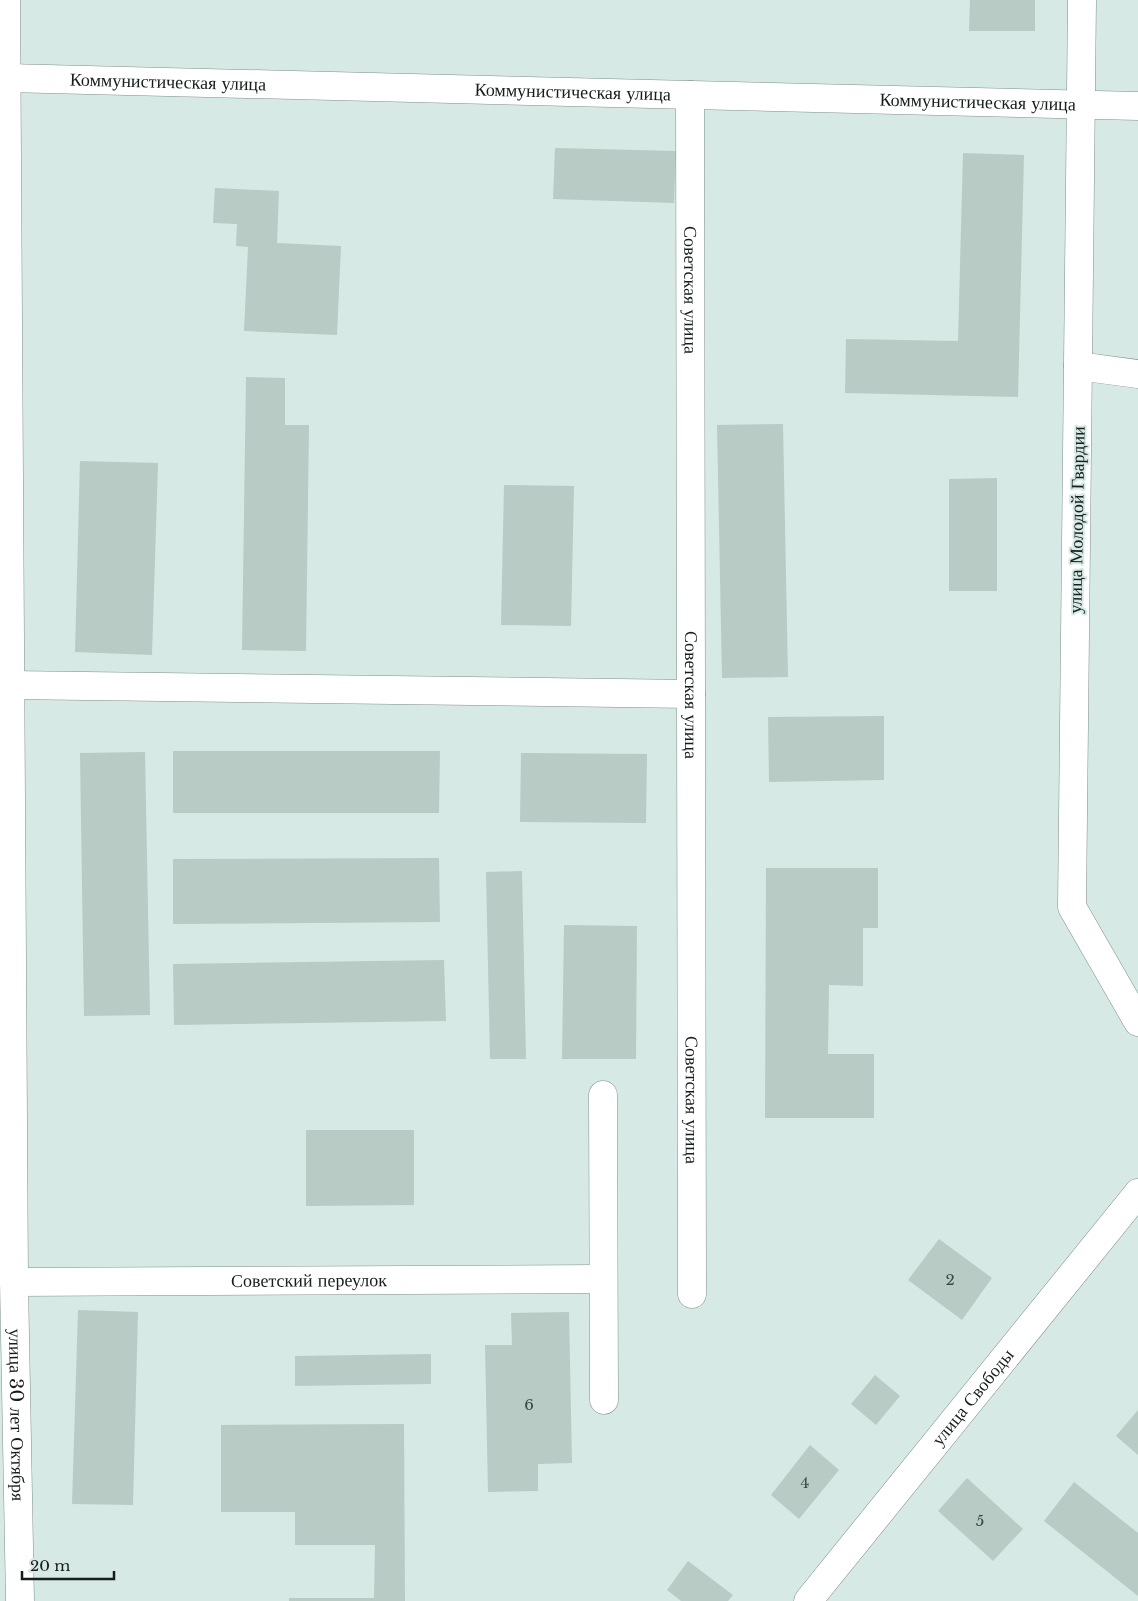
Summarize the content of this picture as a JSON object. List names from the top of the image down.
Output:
{
  "streets": {
    "street": [
      "Коммунистическая улица",
      "Советская улица",
      "улица Молодой Гвардии",
      "Советский переулок",
      "улица Свободы",
      "улица 30 лет Октября"
    ]
  },
  "crossings": [
    ["Коммунистическая улица", "Советская улица"],
    ["Коммунистическая улица", "улица Молодой Гвардии"],
    ["Коммунистическая улица", "улица 30 лет Октября"],
    ["Советский переулок", "улица 30 лет Октября"]
  ],
  "house_numbers": [
    "2",
    "6",
    "4",
    "5"
  ],
  "scale_bar": "20 m"
}
